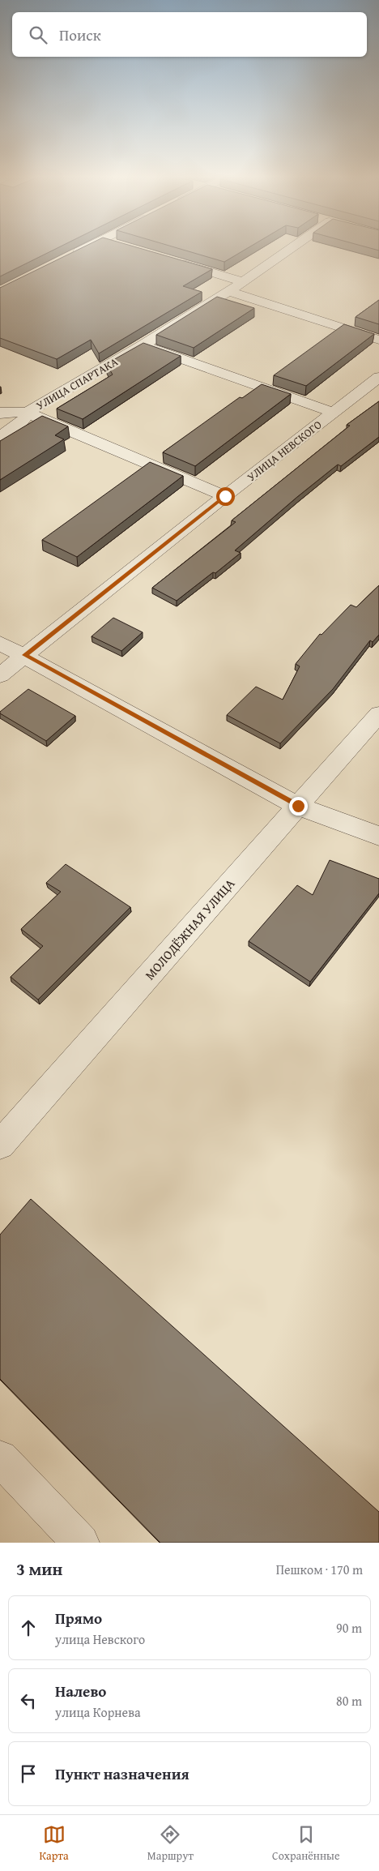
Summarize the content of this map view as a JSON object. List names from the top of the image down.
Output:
{
  "streets": {
    "street": ["УЛИЦА СПАРТАКА", "УЛИЦА НЕВСКОГО", "МОЛОДЁЖНАЯ УЛИЦА"]
  },
  "page": {
    "search": "Поиск",
    "heading": ["3 мин", "Пешком · 170 m"],
    "list": [
      ["Прямо", "улица Невского", "90 m"],
      ["Налево", "улица Корнева", "80 m"],
      "Пункт назначения"
    ],
    "nav": ["Карта", "Маршрут", "Сохранённые"]
  }
}
